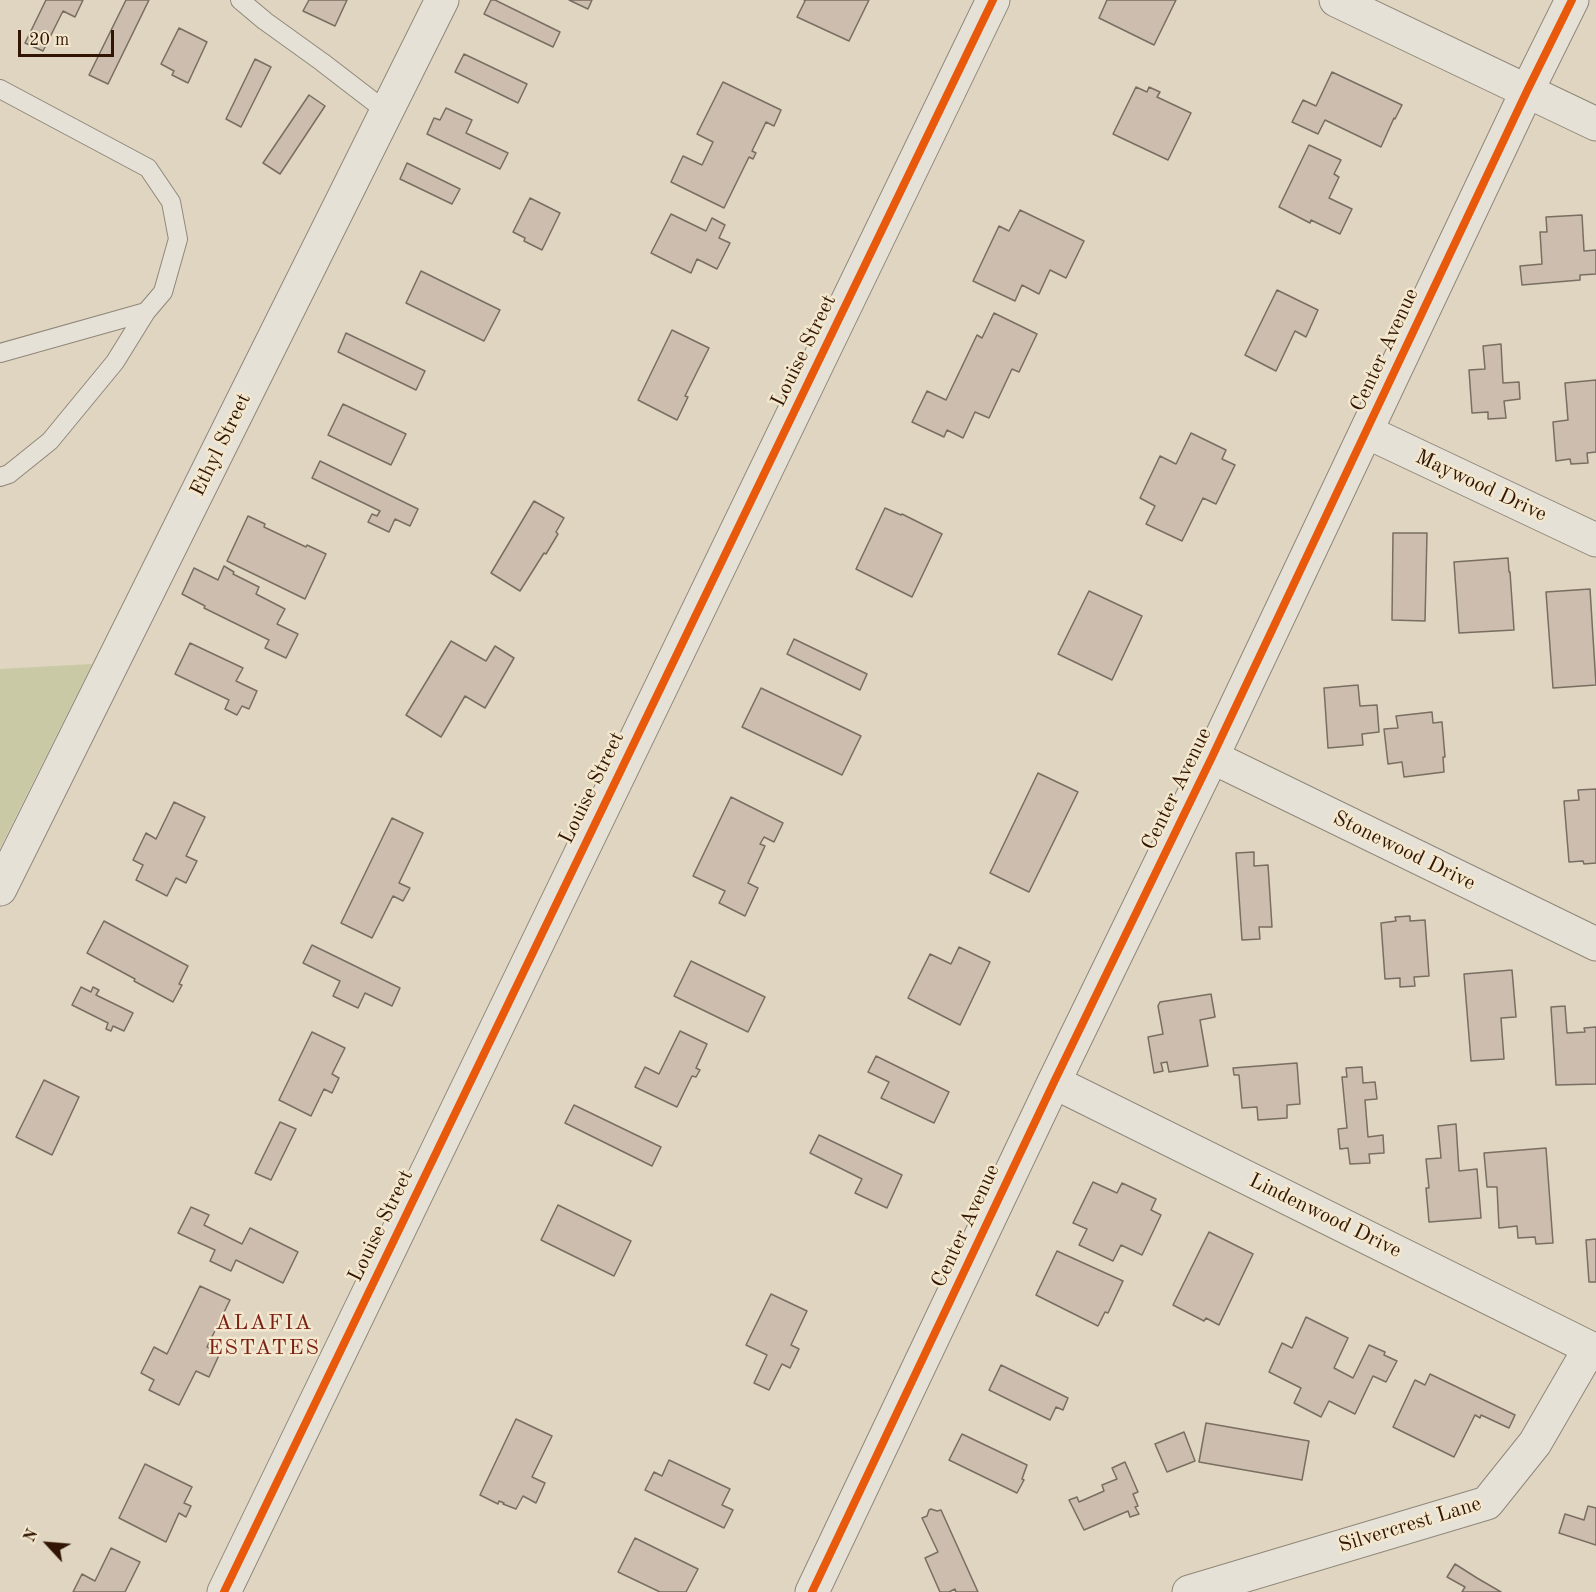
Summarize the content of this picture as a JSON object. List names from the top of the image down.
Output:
{
  "streets": {
    "street": [
      "Center Avenue",
      "Louise Street",
      "Ethyl Street",
      "Maywood Drive",
      "Stonewood Drive",
      "Lindenwood Drive",
      "Silvercrest Lane"
    ]
  },
  "crossings": [
    ["Center Avenue", "Maywood Drive"],
    ["Center Avenue", "Stonewood Drive"],
    ["Center Avenue", "Lindenwood Drive"],
    ["Lindenwood Drive", "Silvercrest Lane"]
  ],
  "districts": ["ALAFIA ESTATES"],
  "scale_bar": "20 m",
  "north": "top left"
}
